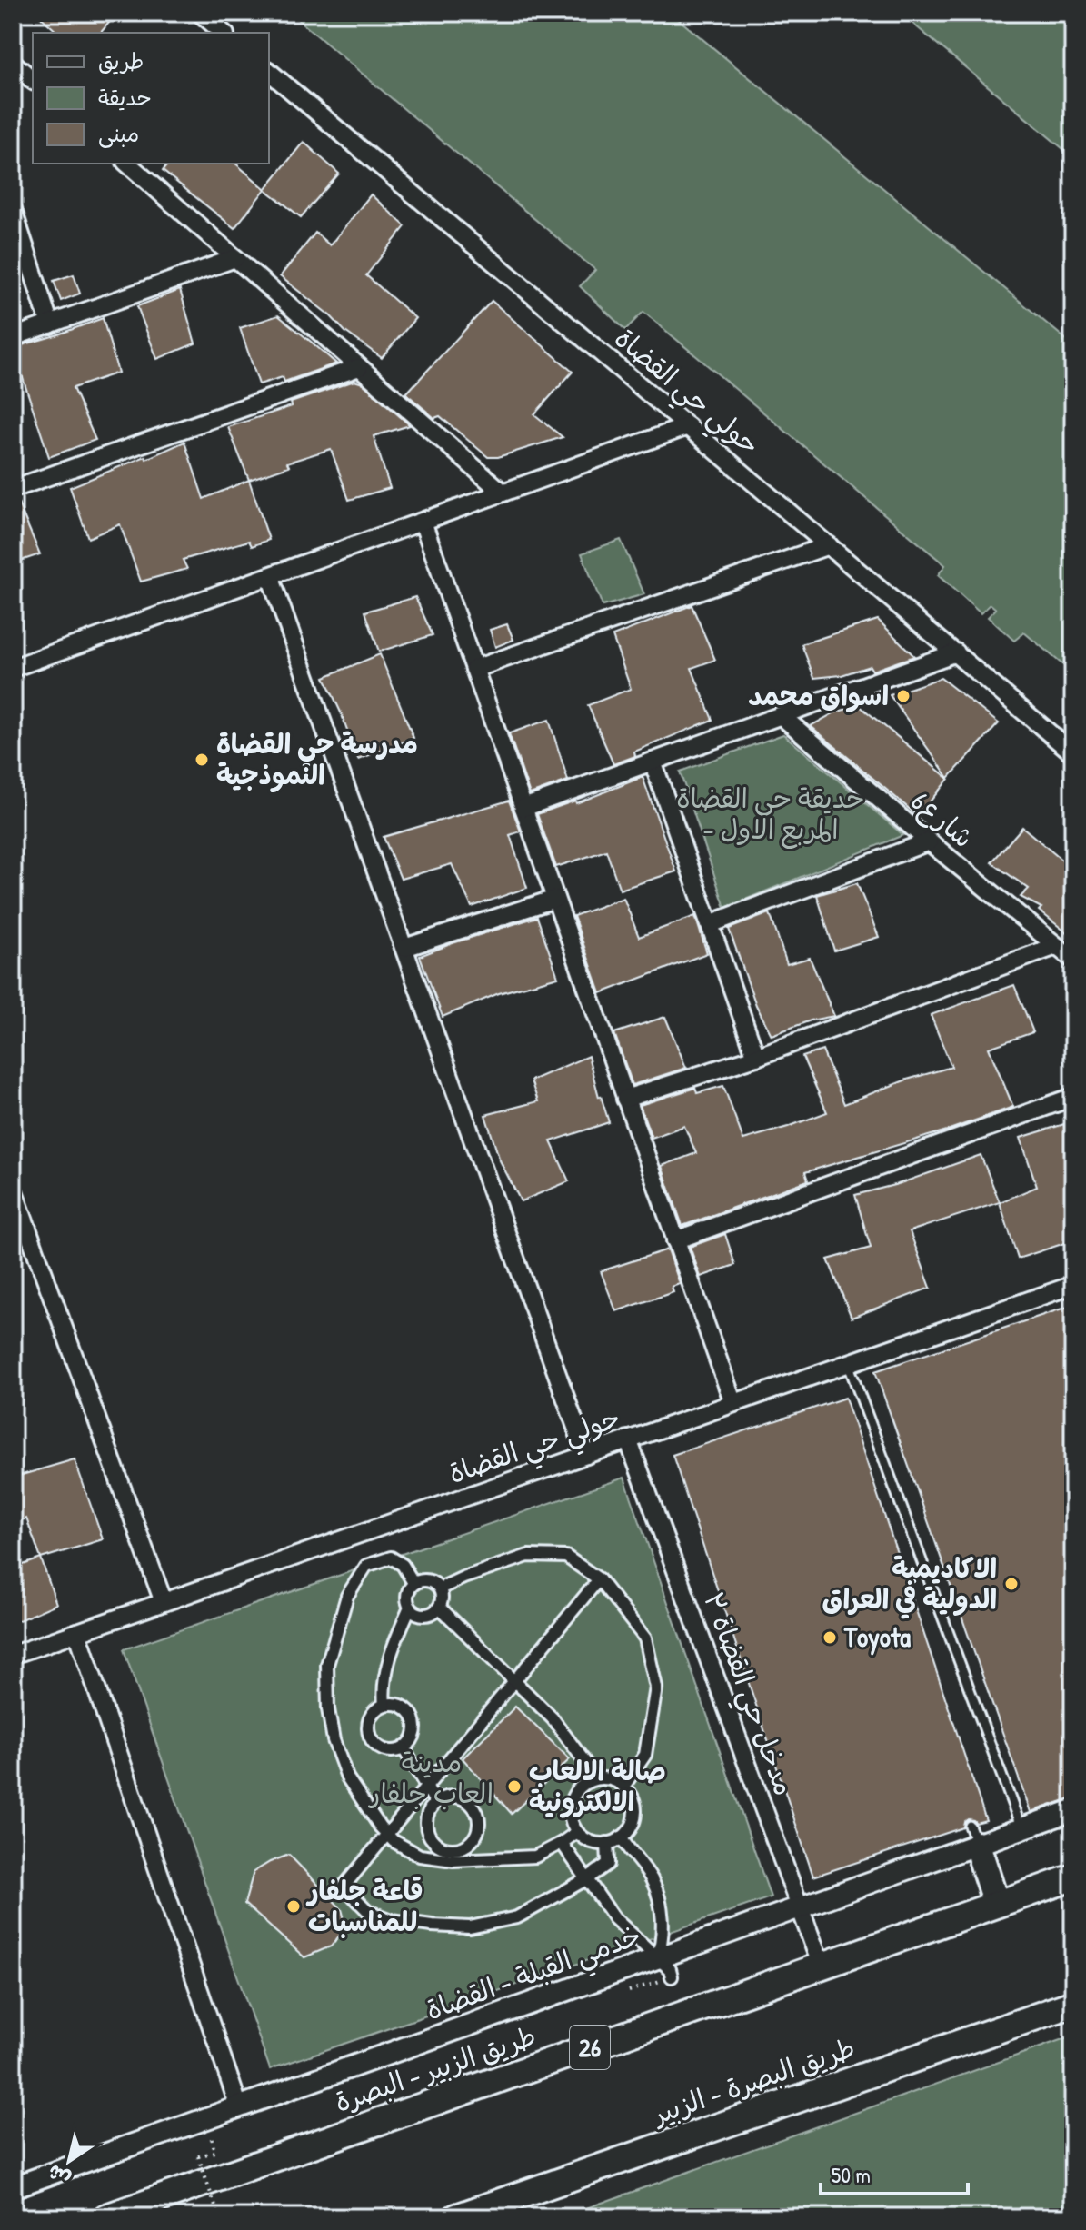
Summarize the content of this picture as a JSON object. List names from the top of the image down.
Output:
{
  "streets": {
    "highway": ["26", "طريق الزبير - البصرة", "طريق البصرة - الزبير"],
    "street": [
      "حولي حي القضاة",
      "شارع6",
      "مدخل حي القضاة ٣",
      "خدمي القبلة - القضاة"
    ]
  },
  "crossings": [
    ["حولي حي القضاة", "مدخل حي القضاة ٣"],
    ["مدخل حي القضاة ٣", "خدمي القبلة - القضاة"],
    ["مدخل حي القضاة ٣", "طريق الزبير - البصرة"]
  ],
  "parks": ["حديقة حي القضاة - المربع الاول", "مدينة العاب جلفار"],
  "places": [
    "اسواق محمد",
    "مدرسة حي القضاة النموذجية",
    "الاكاديمية الدولية في العراق",
    "Toyota",
    "صالة الالعاب الالكترونية",
    "قاعة جلفار للمناسبات"
  ],
  "legend": ["طريق", "حديقة", "مبنى"],
  "scale_bar": "50 m",
  "north": "bottom left"
}
